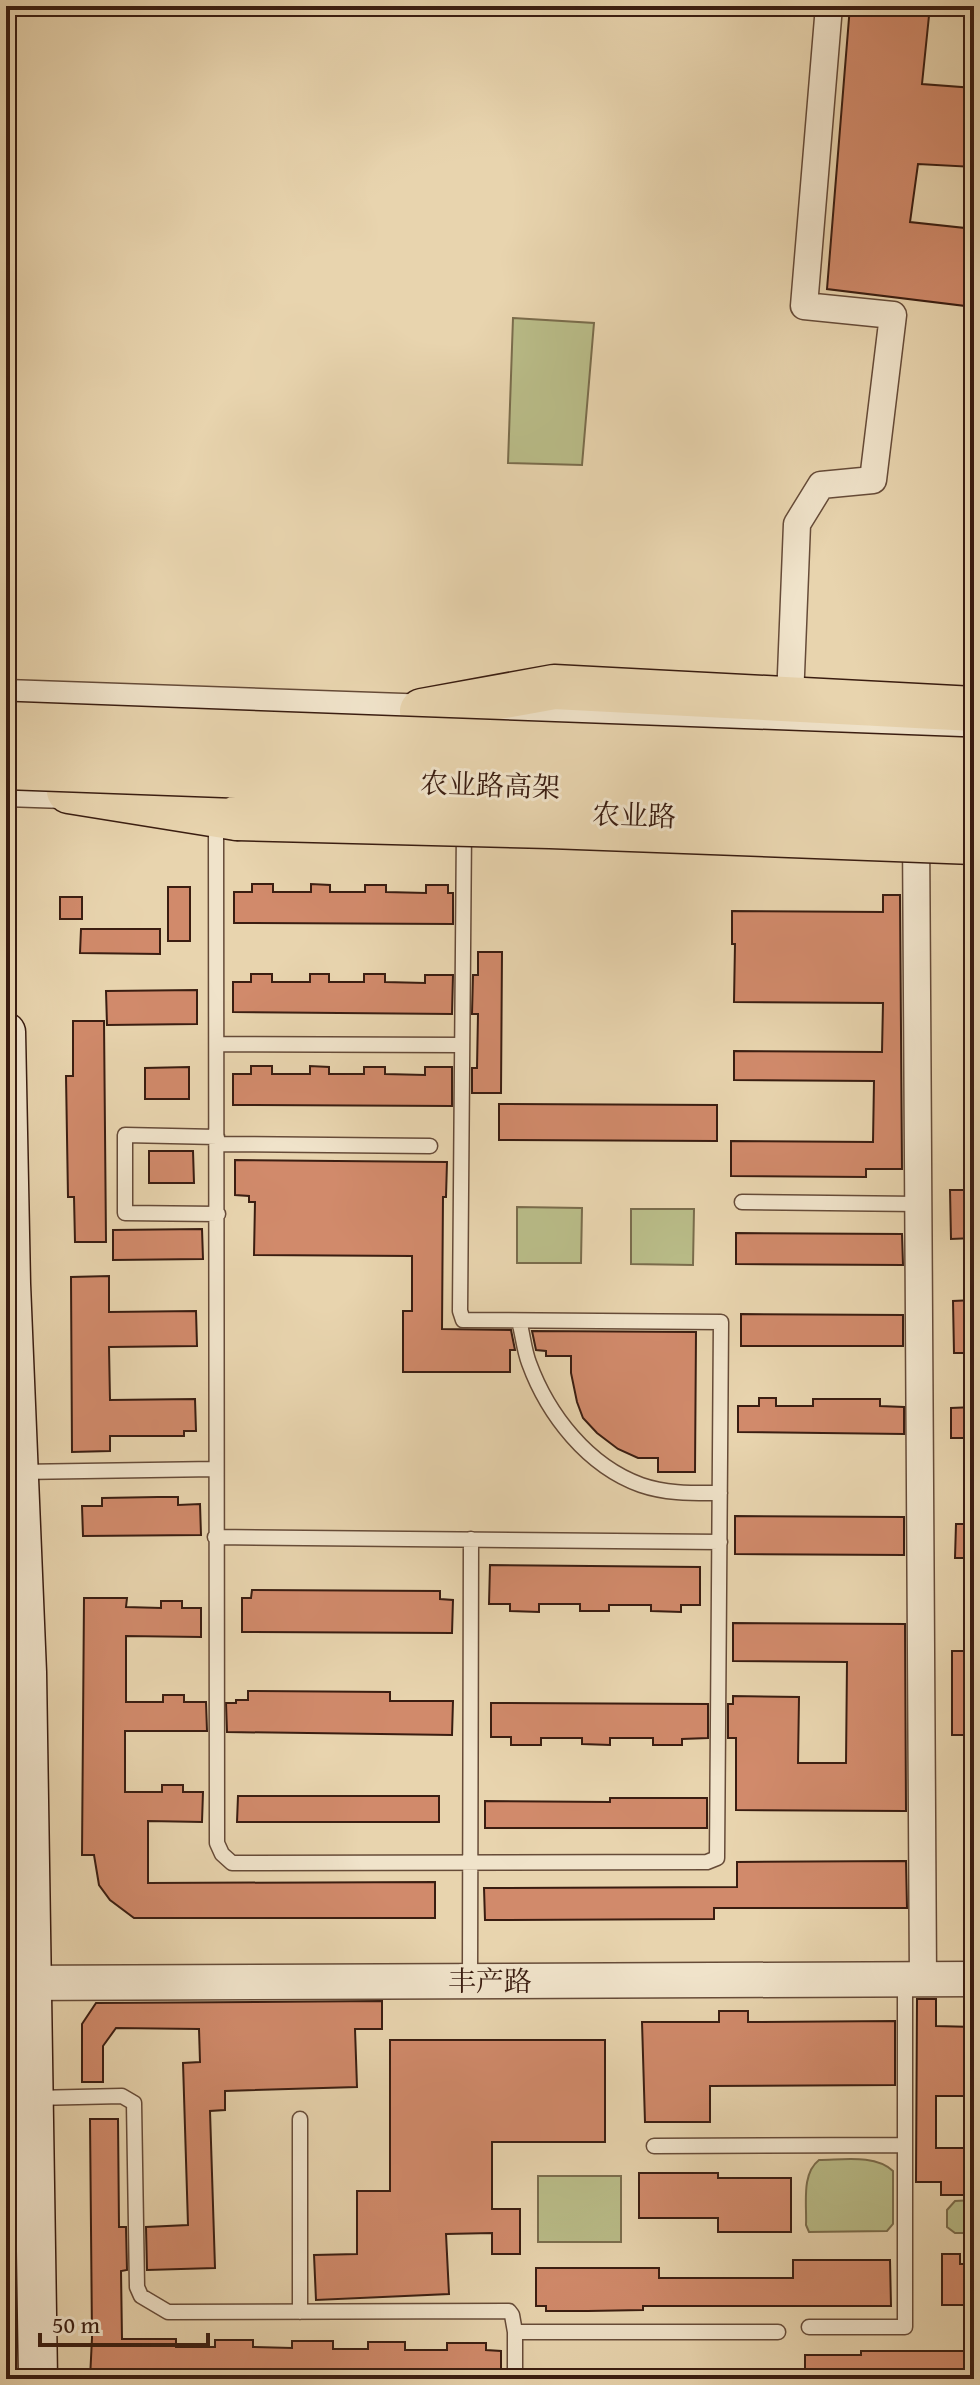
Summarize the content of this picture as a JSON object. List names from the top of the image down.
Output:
{
  "streets": {
    "highway": ["农业路高架"],
    "street": ["农业路", "丰产路"]
  },
  "scale_bar": "50 m"
}
